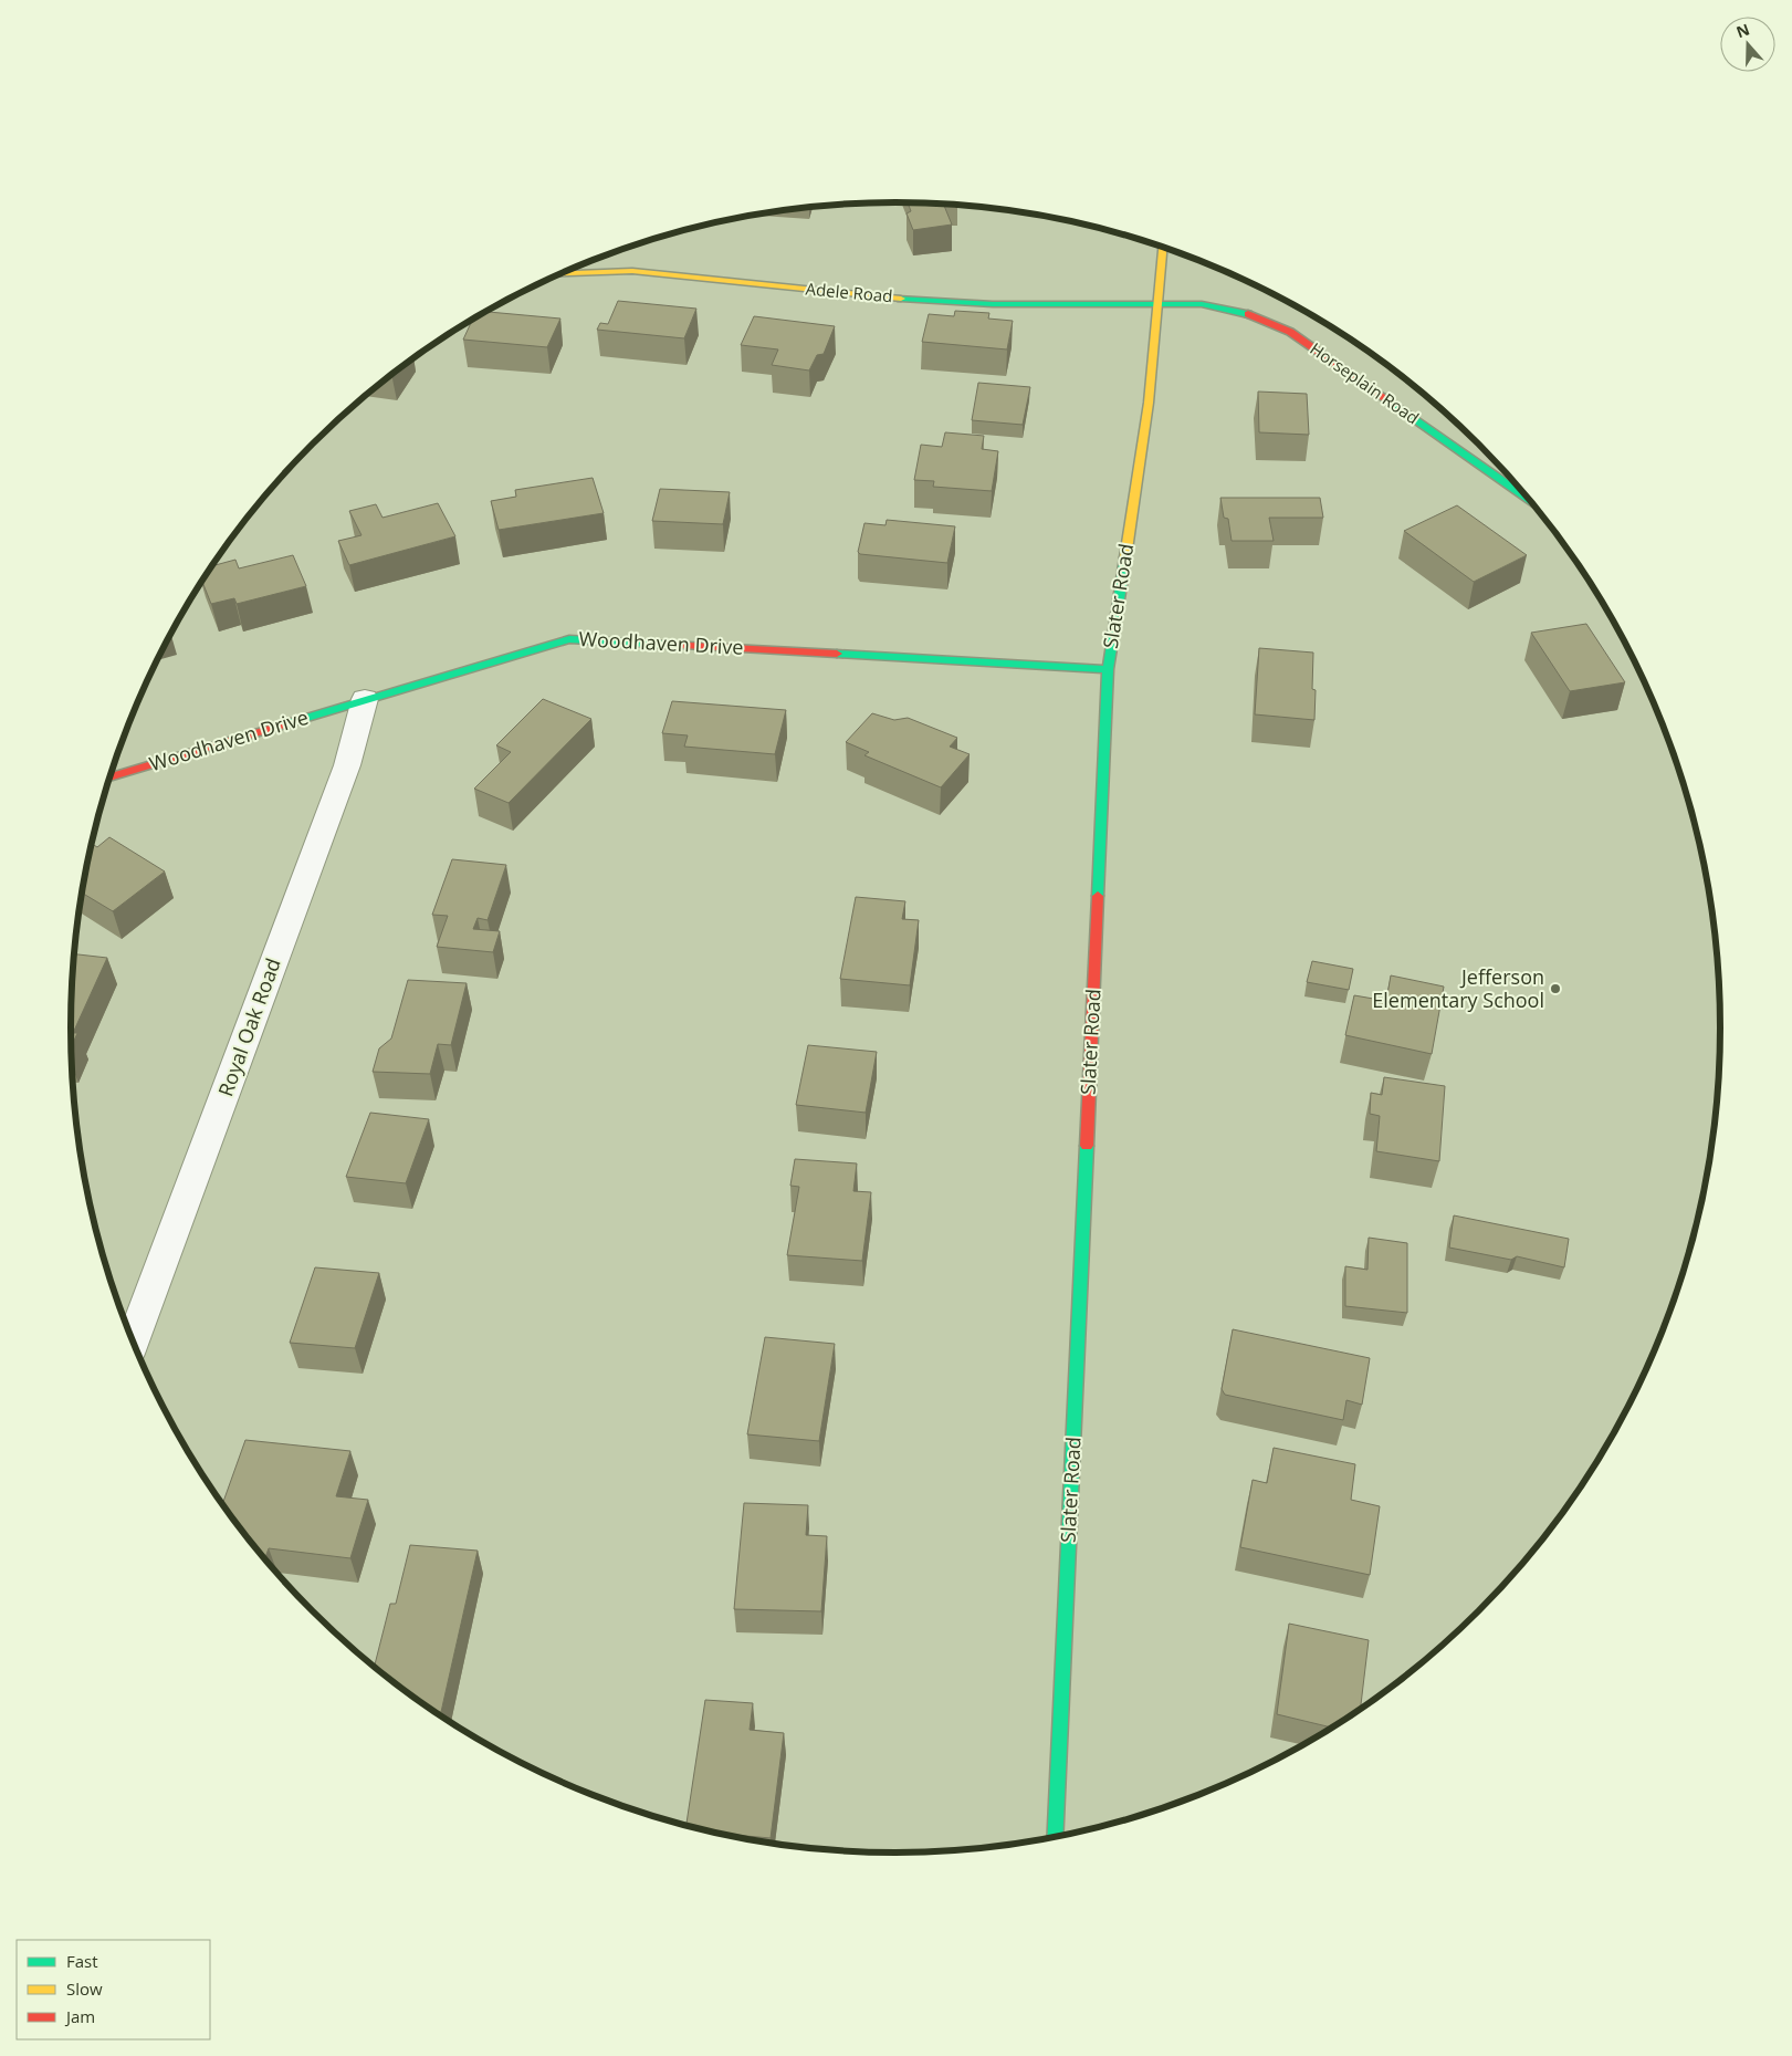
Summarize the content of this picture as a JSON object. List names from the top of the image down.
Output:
{
  "streets": {
    "street": [
      "Adele Road",
      "Horseplain Road",
      "Slater Road",
      "Woodhaven Drive",
      "Royal Oak Road"
    ]
  },
  "crossings": [
    ["Adele Road", "Horseplain Road"],
    ["Adele Road", "Slater Road"],
    ["Horseplain Road", "Slater Road"],
    ["Slater Road", "Woodhaven Drive"],
    ["Woodhaven Drive", "Royal Oak Road"]
  ],
  "places": ["Jefferson Elementary School"],
  "legend": ["Fast", "Slow", "Jam"],
  "north": "top"
}
